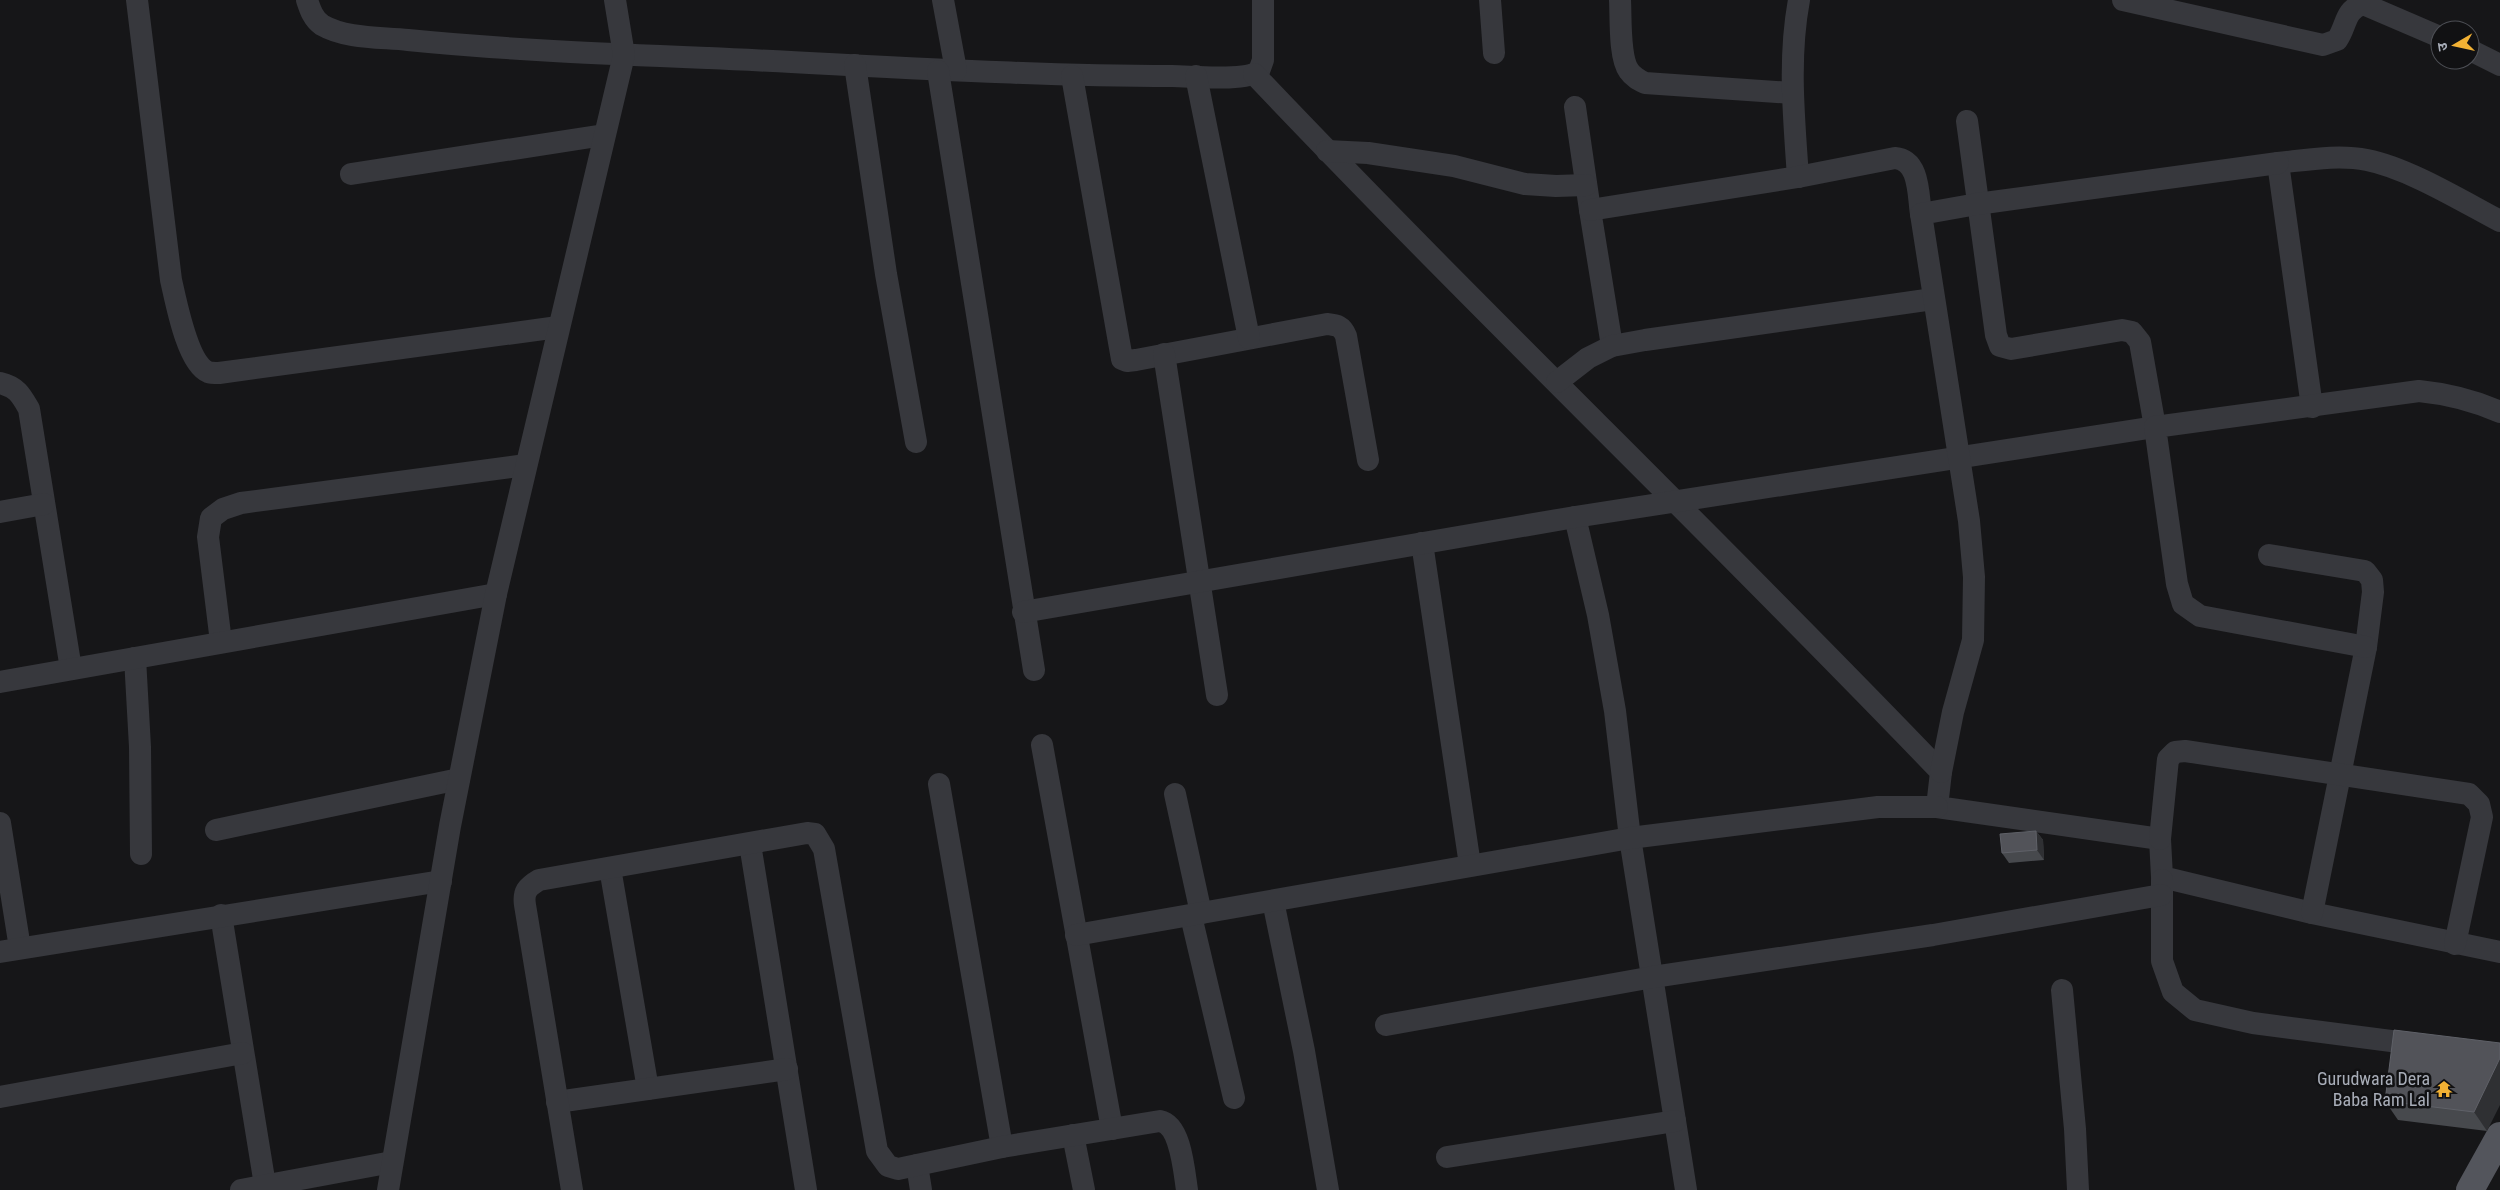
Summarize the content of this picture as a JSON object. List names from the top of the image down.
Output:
{
  "places": {
    "temple": ["Gurudwara Dera Baba Ram Lal"]
  },
  "north": "left"
}
